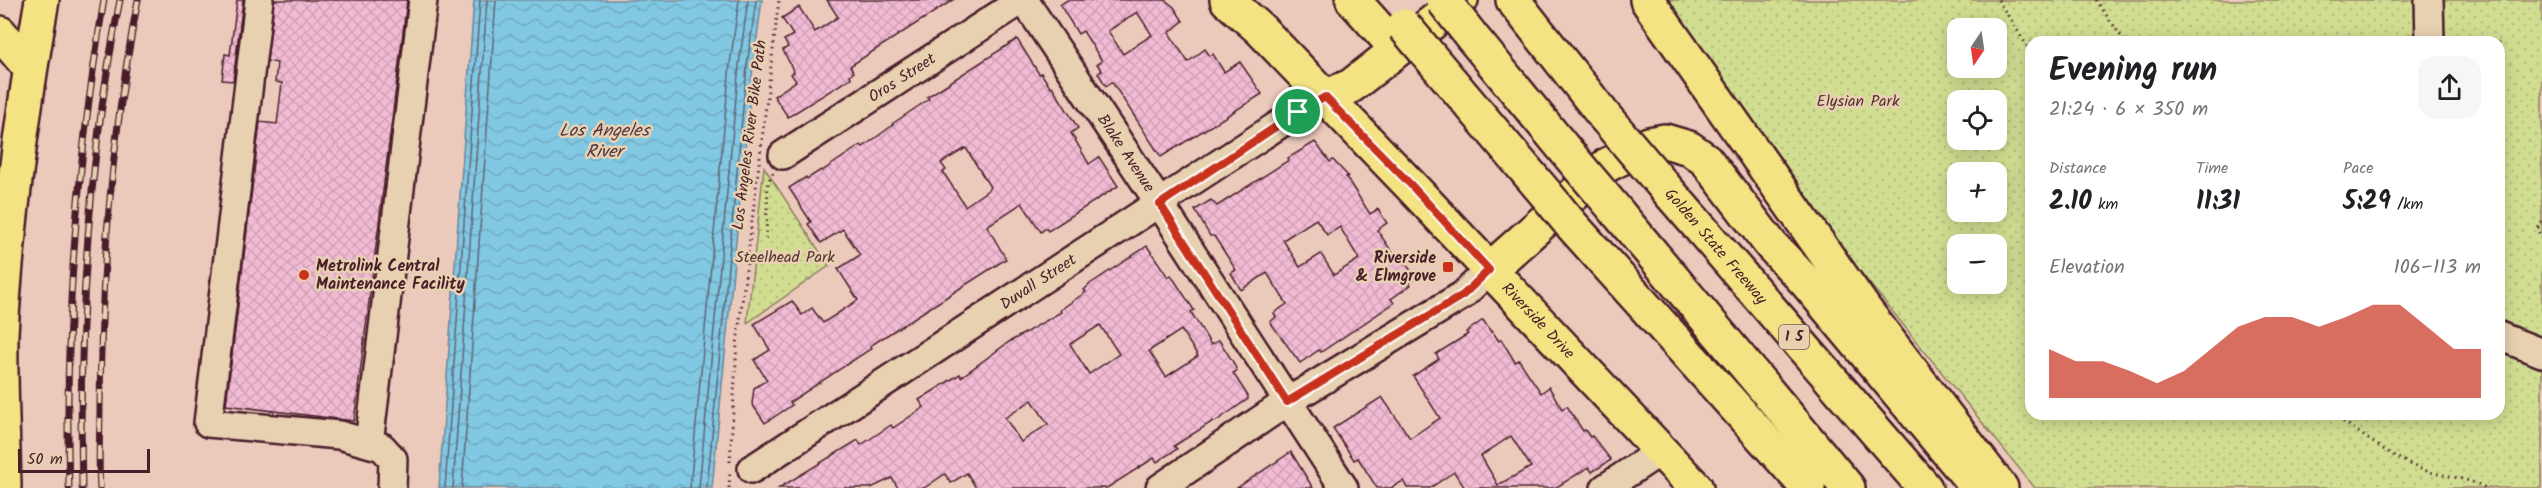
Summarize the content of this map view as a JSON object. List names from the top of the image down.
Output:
{
  "streets": {
    "main road": ["Golden State Freeway", "Riverside Drive", "I 5"],
    "street": ["Oros Street", "Blake Avenue", "Duvall Street"],
    "path": ["Los Angeles River Bike Path"]
  },
  "crossings": [
    ["Oros Street", "Blake Avenue"],
    ["Blake Avenue", "Duvall Street"],
    ["Duvall Street", "Riverside Drive"]
  ],
  "water": ["Los Angeles River"],
  "parks": ["Elysian Park", "Steelhead Park"],
  "places": {
    "transit": ["Riverside & Elmgrove"],
    "other": ["Metrolink Central Maintenance Facility"]
  },
  "scale_bar": "50 m",
  "north": "bottom",
  "page": {
    "map_buttons": ["+", "−"],
    "heading": ["Evening run", "21:24 · 6 × 350 m"],
    "stats": [
      ["Distance", "2.10 km"],
      ["Time", "11:31"],
      ["Pace", "5:29 /km"]
    ],
    "chart": ["Elevation", "106–113 m"],
    "scale": "50 m"
  }
}
